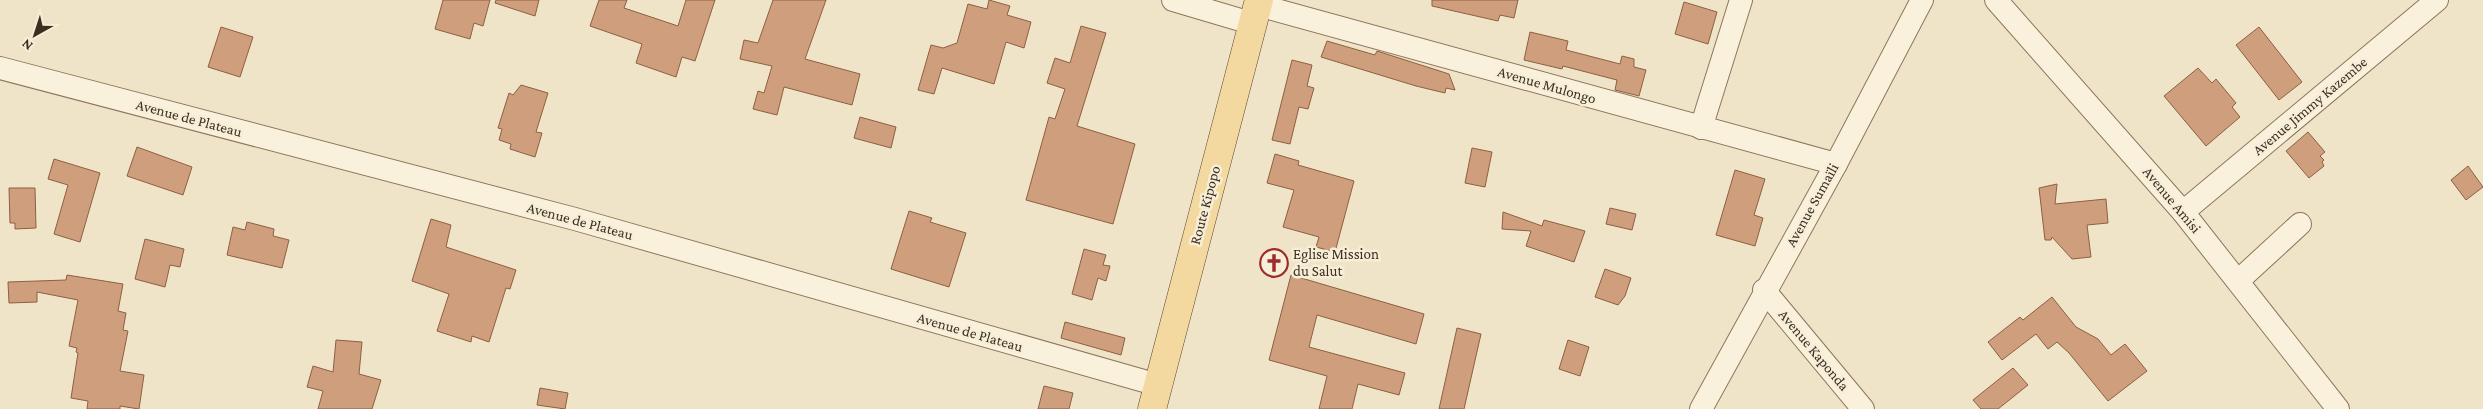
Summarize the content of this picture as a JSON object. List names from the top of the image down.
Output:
{
  "streets": {
    "main road": ["Route Kipopo"],
    "street": [
      "Avenue Mulongo",
      "Avenue Jimmy Kazembe",
      "Avenue de Plateau",
      "Avenue Amisi",
      "Avenue Sumaïli",
      "Avenue Kaponda"
    ]
  },
  "crossings": [
    ["Avenue Mulongo", "Route Kipopo"],
    ["Avenue Mulongo", "Avenue Sumaïli"],
    ["Avenue Jimmy Kazembe", "Avenue Amisi"],
    ["Avenue de Plateau", "Route Kipopo"],
    ["Avenue Sumaïli", "Avenue Kaponda"]
  ],
  "places": {
    "church": ["Eglise Mission du Salut"]
  },
  "north": "bottom left"
}
